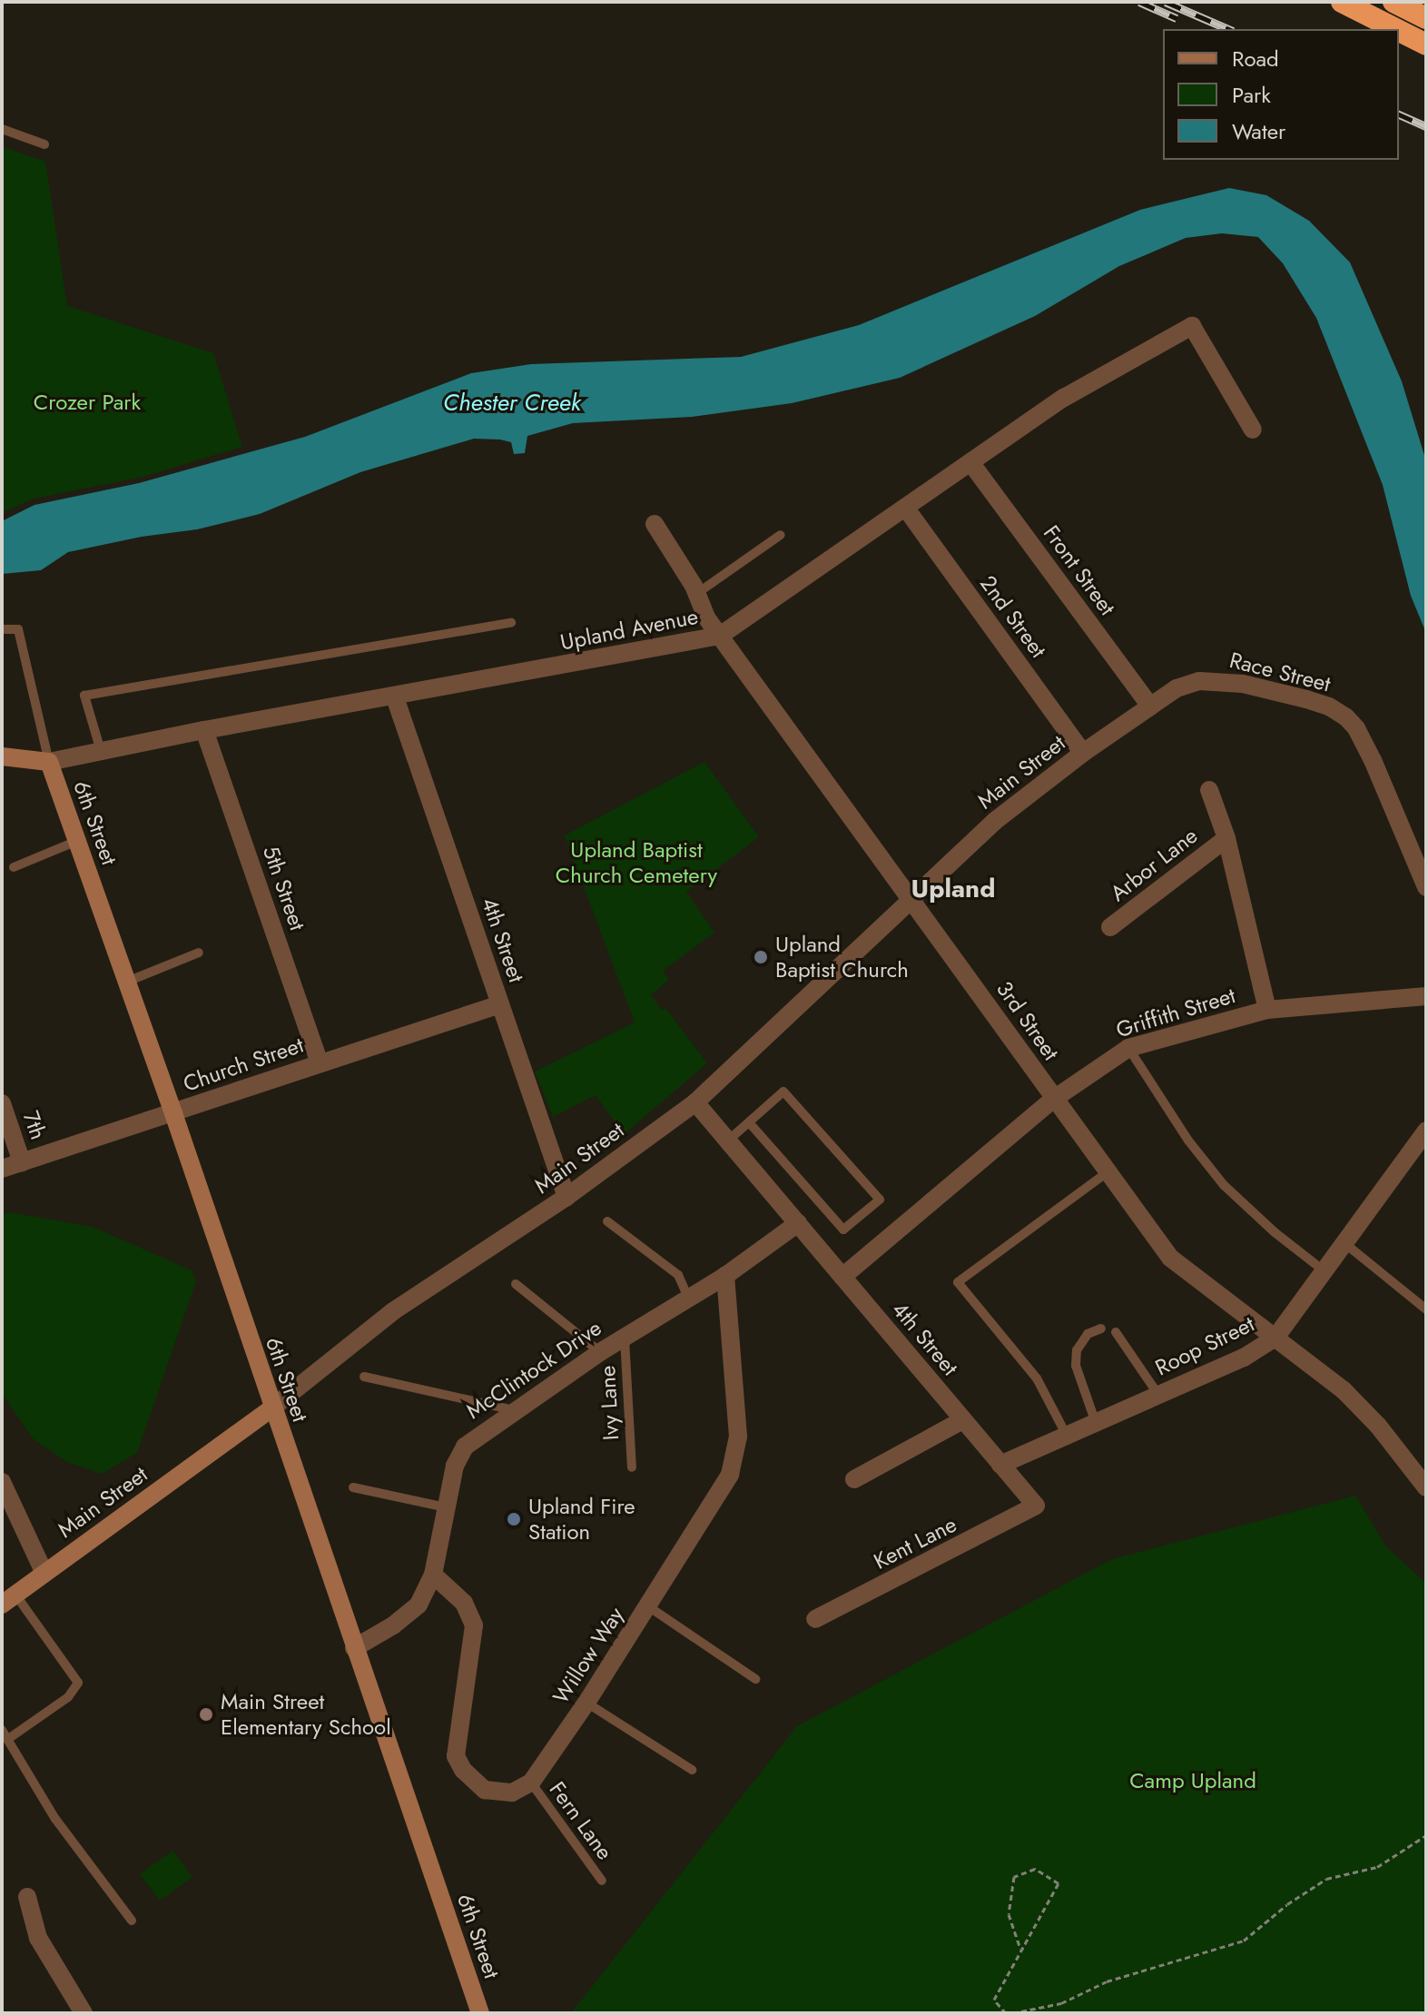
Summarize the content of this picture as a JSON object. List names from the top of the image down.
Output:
{
  "streets": {
    "street": [
      "Front Street",
      "2nd Street",
      "Upland Avenue",
      "Race Street",
      "Main Street",
      "6th Street",
      "Arbor Lane",
      "5th Street",
      "4th Street",
      "Griffith Street",
      "3rd Street",
      "Church Street",
      "7th",
      "Roop Street",
      "McClintock Drive",
      "Kent Lane",
      "Willow Way"
    ],
    "lane": ["Ivy Lane", "Fern Lane"]
  },
  "crossings": [
    ["Front Street", "Upland Avenue"],
    ["Front Street", "Race Street"],
    ["Front Street", "Main Street"],
    ["2nd Street", "Upland Avenue"],
    ["2nd Street", "Main Street"],
    ["Upland Avenue", "6th Street"],
    ["Upland Avenue", "5th Street"],
    ["Upland Avenue", "4th Street"],
    ["Upland Avenue", "3rd Street"],
    ["Race Street", "Main Street"],
    ["Main Street", "6th Street"],
    ["Main Street", "4th Street"],
    ["Main Street", "3rd Street"],
    ["6th Street", "Church Street"],
    ["6th Street", "McClintock Drive"],
    ["5th Street", "Church Street"],
    ["4th Street", "Griffith Street"],
    ["4th Street", "Church Street"],
    ["4th Street", "Roop Street"],
    ["4th Street", "McClintock Drive"],
    ["4th Street", "Kent Lane"],
    ["Griffith Street", "3rd Street"],
    ["3rd Street", "Roop Street"],
    ["Church Street", "7th"],
    ["McClintock Drive", "Ivy Lane"],
    ["McClintock Drive", "Willow Way"],
    ["Willow Way", "Fern Lane"]
  ],
  "districts": ["Upland"],
  "water": ["Chester Creek"],
  "parks": ["Crozer Park", "Upland Baptist Church Cemetery", "Camp Upland"],
  "places": ["Upland Baptist Church", "Upland Fire Station", "Main Street Elementary School"],
  "legend": ["Road", "Park", "Water"]
}
